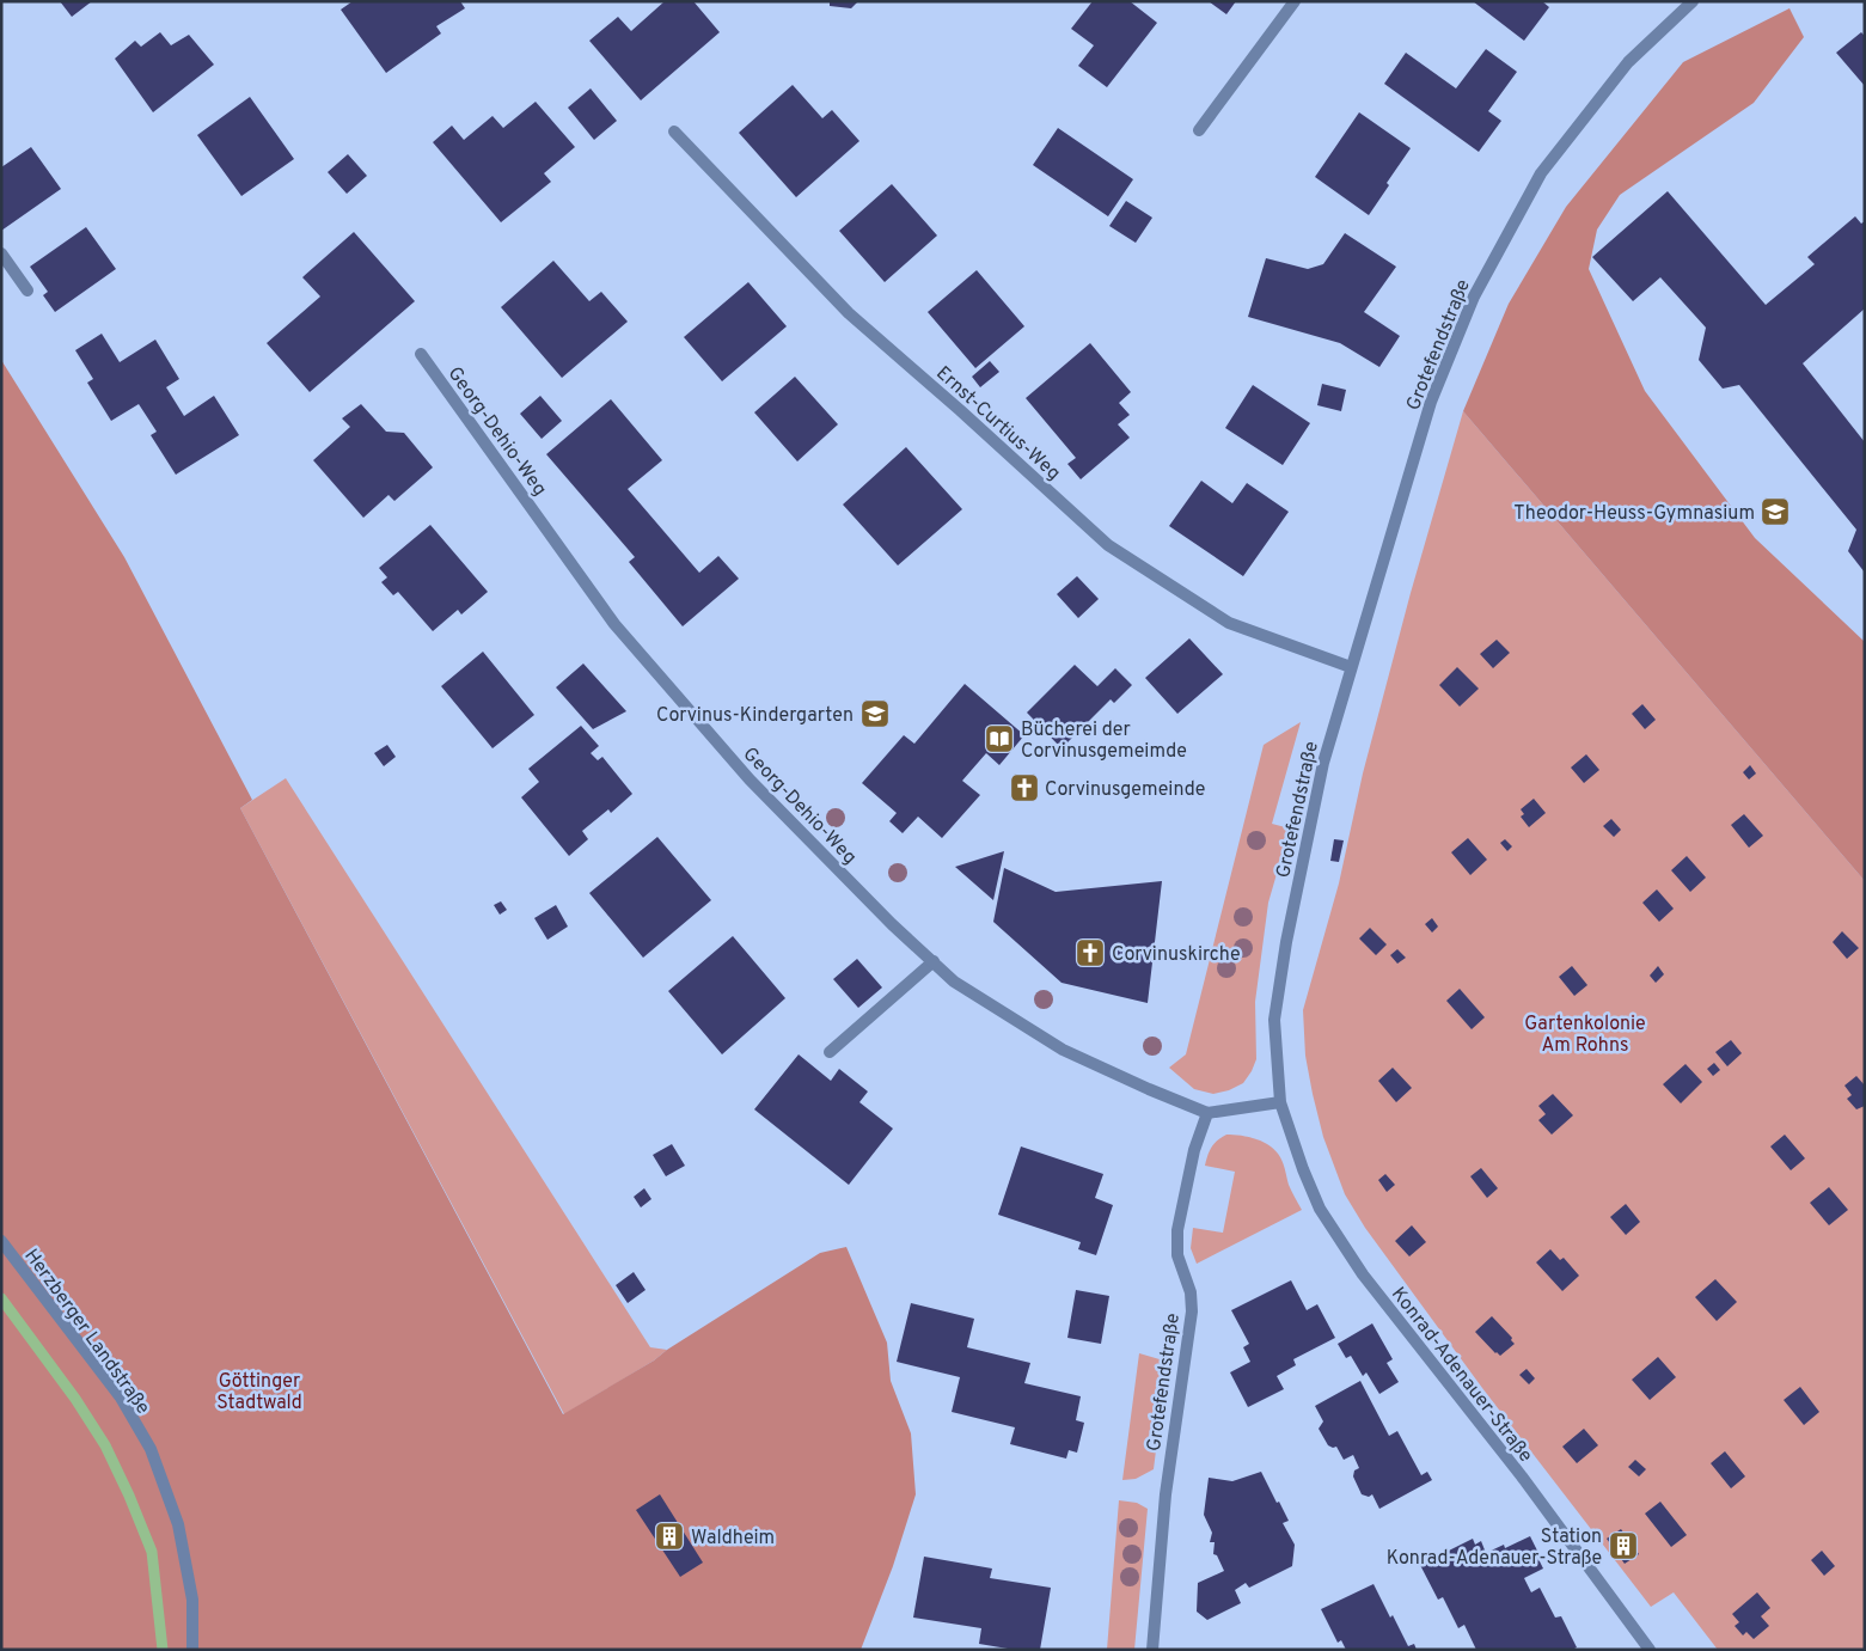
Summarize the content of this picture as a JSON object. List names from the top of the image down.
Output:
{
  "streets": {
    "street": [
      "Grotefendstraße",
      "Ernst-Curtius-Weg",
      "Georg-Dehio-Weg",
      "Herzberger Landstraße",
      "Konrad-Adenauer-Straße"
    ]
  },
  "crossings": [
    ["Grotefendstraße", "Ernst-Curtius-Weg"],
    ["Grotefendstraße", "Georg-Dehio-Weg"],
    ["Grotefendstraße", "Konrad-Adenauer-Straße"]
  ],
  "parks": ["Gartenkolonie Am Rohns", "Göttinger Stadtwald"],
  "places": {
    "school or university": ["Theodor-Heuss-Gymnasium", "Corvinus-Kindergarten"],
    "library": ["Bücherei der Corvinusgemeimde"],
    "church": ["Corvinusgemeinde", "Corvinuskirche"],
    "building": ["Waldheim", "Station Konrad-Adenauer-Straße"]
  }
}
